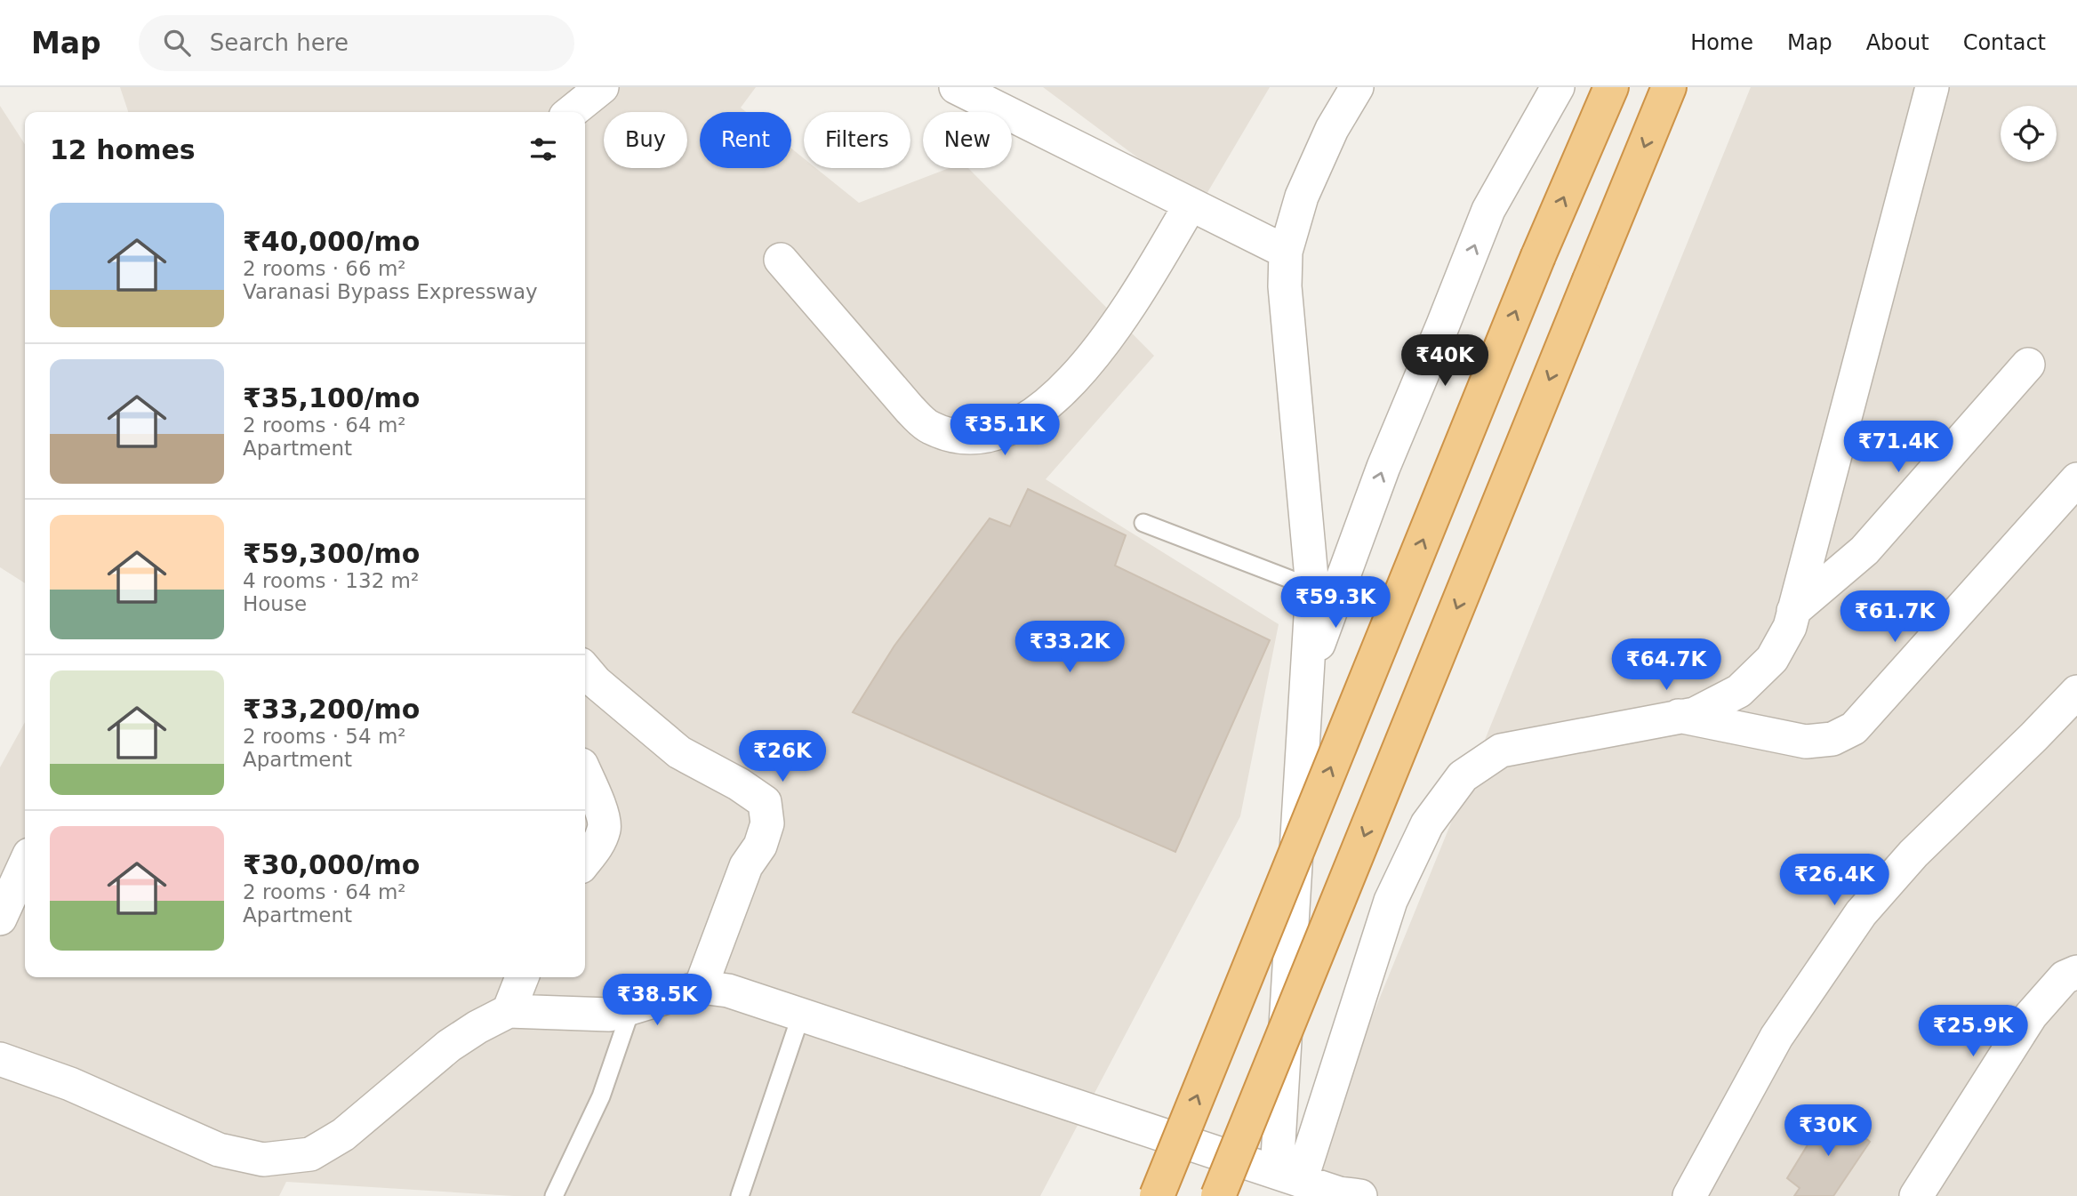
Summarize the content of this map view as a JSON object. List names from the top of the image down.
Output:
{
  "page": {
    "header": "Map",
    "search": "Search here",
    "nav": [
      "Home",
      "Map",
      "About",
      "Contact"
    ],
    "chip": [
      "Buy",
      "Rent",
      "Filters",
      "New"
    ],
    "heading": "12 homes",
    "list": [
      {
        "name": "₹40,000/mo",
        "note": "2 rooms · 66 m² · Varanasi Bypass Expressway"
      },
      {
        "name": "₹35,100/mo",
        "note": "2 rooms · 64 m² · Apartment"
      },
      {
        "name": "₹59,300/mo",
        "note": "4 rooms · 132 m² · House"
      },
      {
        "name": "₹33,200/mo",
        "note": "2 rooms · 54 m² · Apartment"
      },
      {
        "name": "₹30,000/mo",
        "note": "2 rooms · 64 m² · Apartment"
      }
    ],
    "price": [
      "₹40K",
      "₹35.1K",
      "₹71.4K",
      "₹59.3K",
      "₹61.7K",
      "₹33.2K",
      "₹64.7K",
      "₹26K",
      "₹26.4K",
      "₹38.5K",
      "₹25.9K",
      "₹30K"
    ]
  }
}
